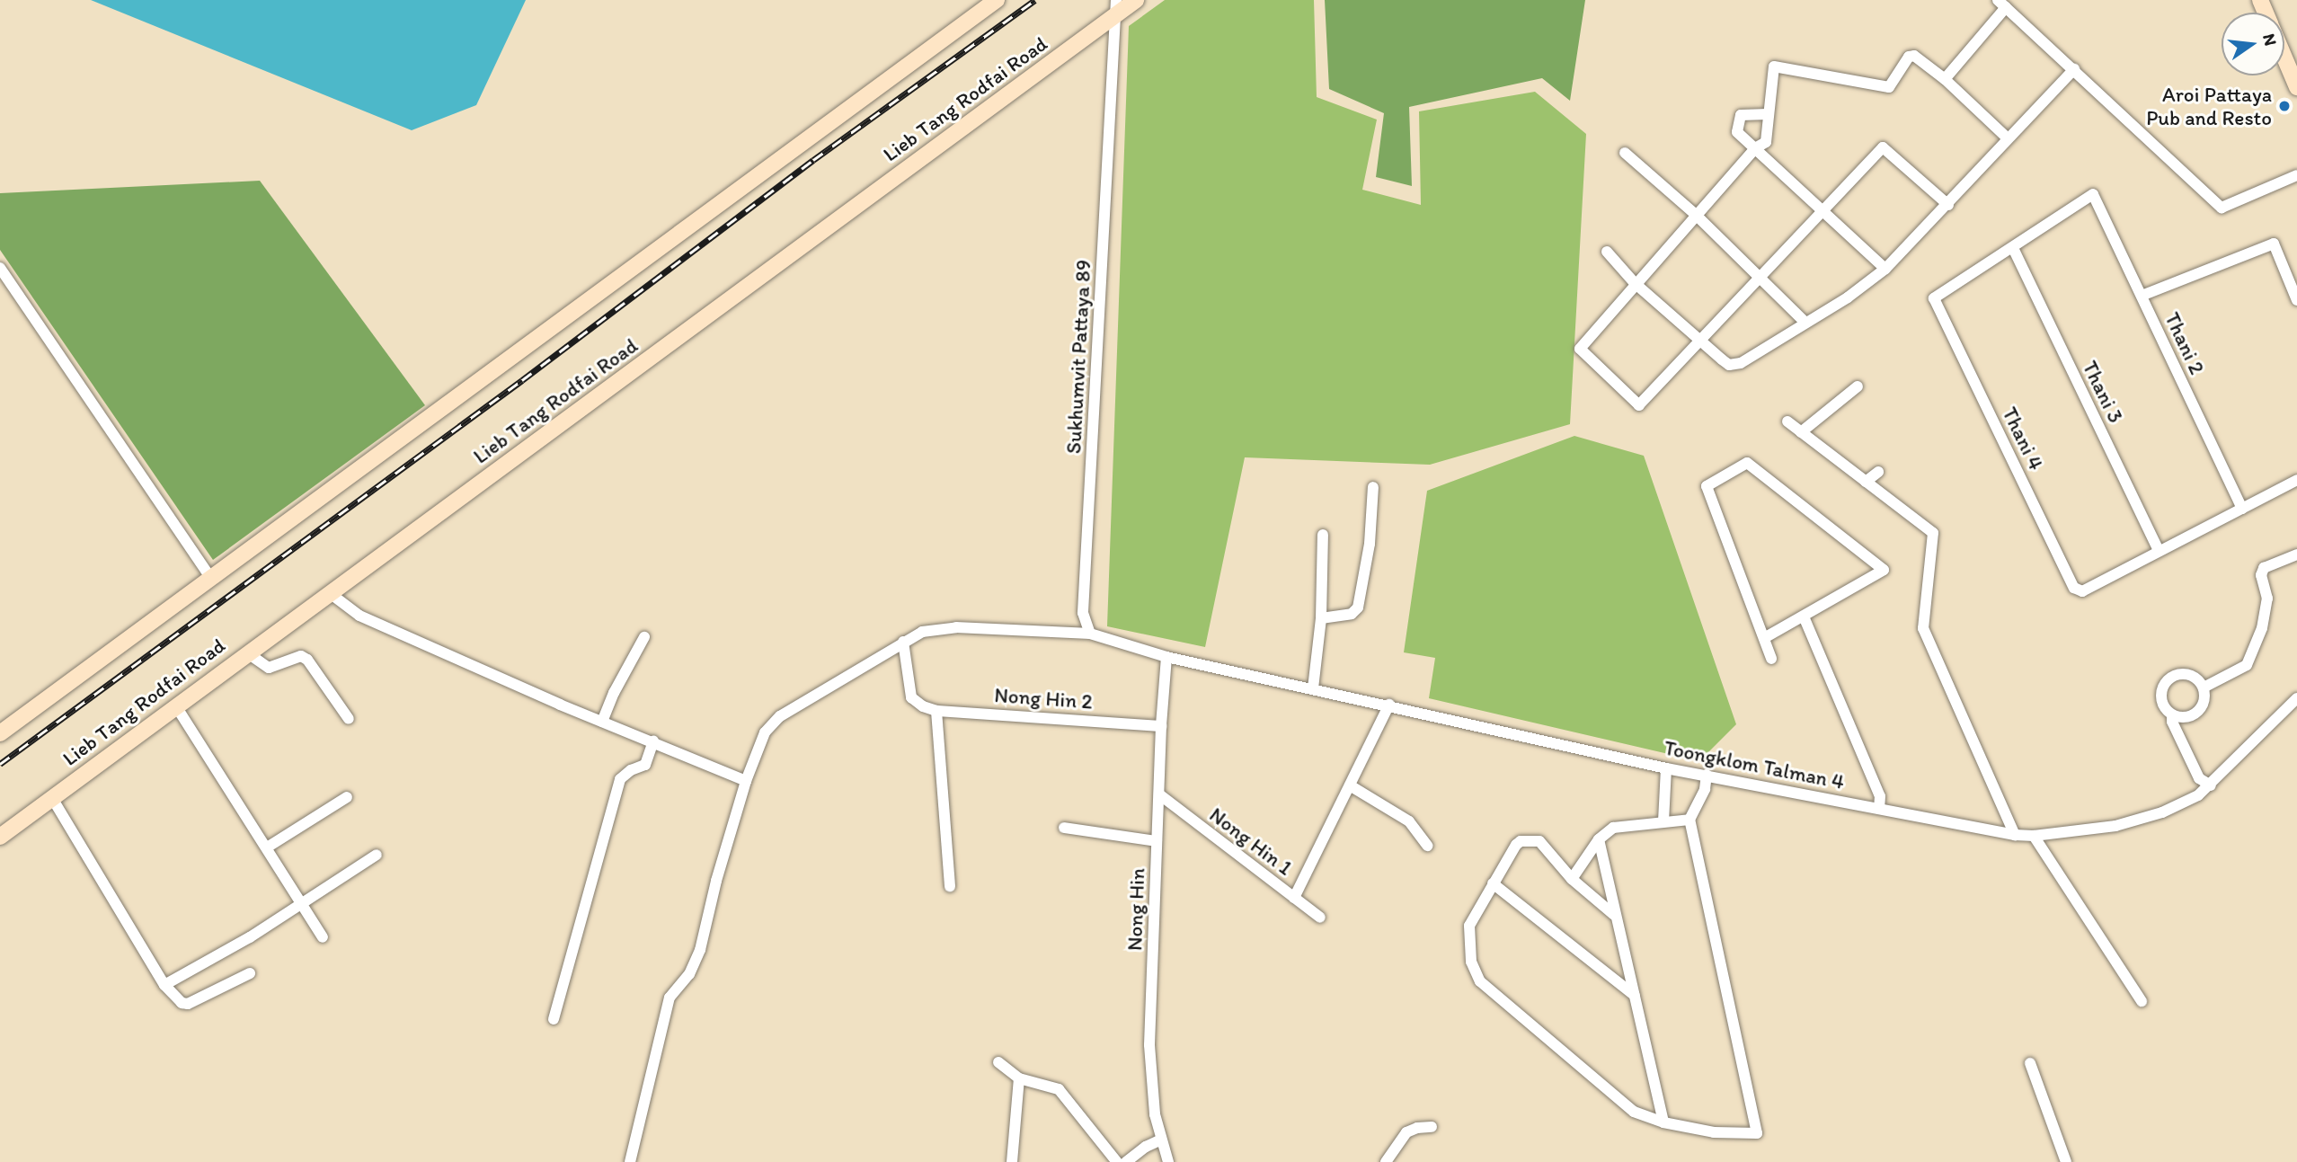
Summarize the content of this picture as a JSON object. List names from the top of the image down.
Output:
{
  "streets": {
    "street": [
      "Lieb Tang Rodfai Road",
      "Thani 2",
      "Sukhumvit Pattaya 89",
      "Thani 3",
      "Thani 4",
      "Nong Hin 2",
      "Toongklom Talman 4",
      "Nong Hin 1",
      "Nong Hin"
    ]
  },
  "crossings": [
    ["Lieb Tang Rodfai Road", "Sukhumvit Pattaya 89"],
    ["Thani 2", "Thani 3"],
    ["Thani 2", "Thani 4"],
    ["Thani 3", "Thani 4"],
    ["Nong Hin 2", "Nong Hin"],
    ["Toongklom Talman 4", "Nong Hin"],
    ["Nong Hin 1", "Nong Hin"]
  ],
  "places": ["Aroi Pattaya Pub and Resto"],
  "north": "right"
}
